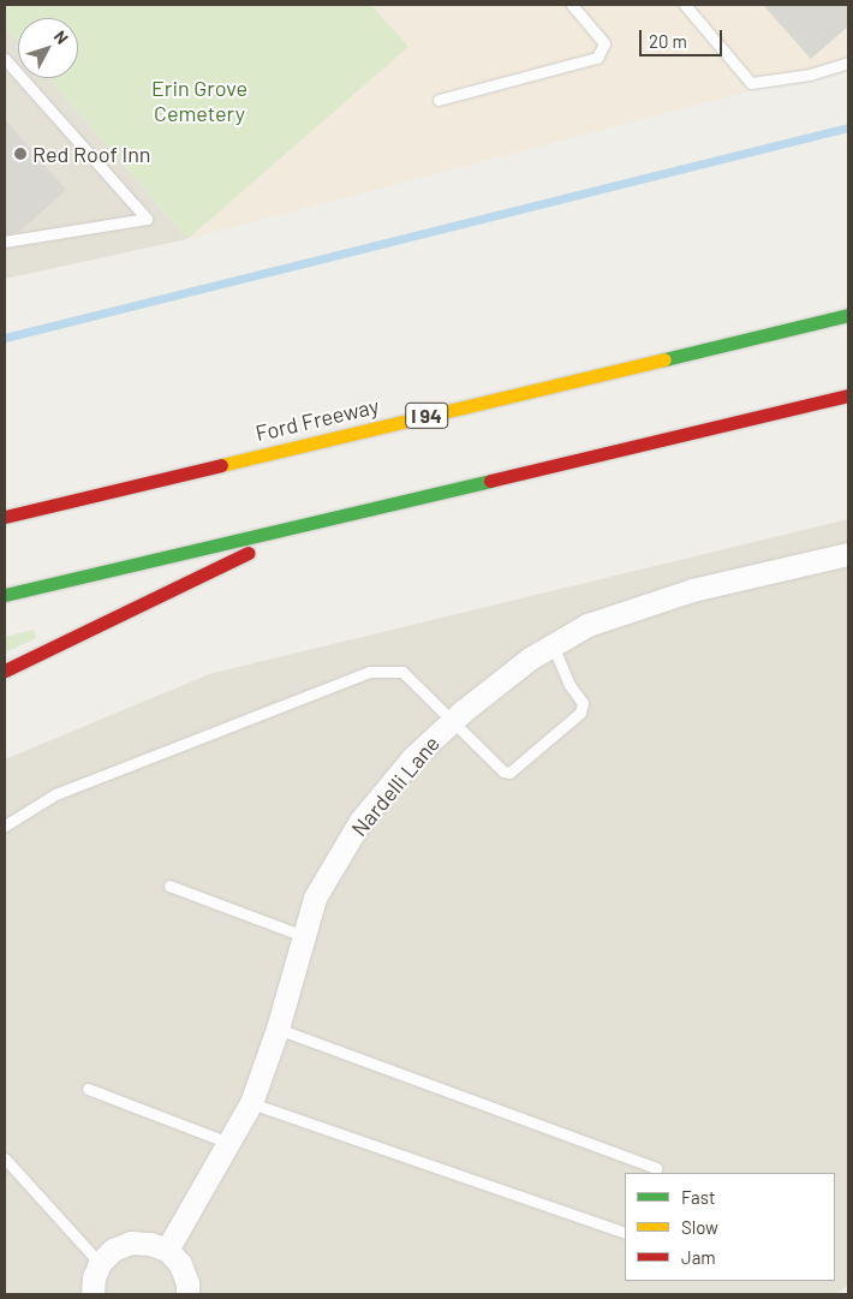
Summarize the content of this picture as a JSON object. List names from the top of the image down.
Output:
{
  "streets": {
    "highway": ["I 94", "Ford Freeway"],
    "street": ["Nardelli Lane"]
  },
  "parks": ["Erin Grove Cemetery"],
  "places": ["Red Roof Inn"],
  "legend": ["Fast", "Slow", "Jam"],
  "scale_bar": "20 m",
  "north": "top right"
}
